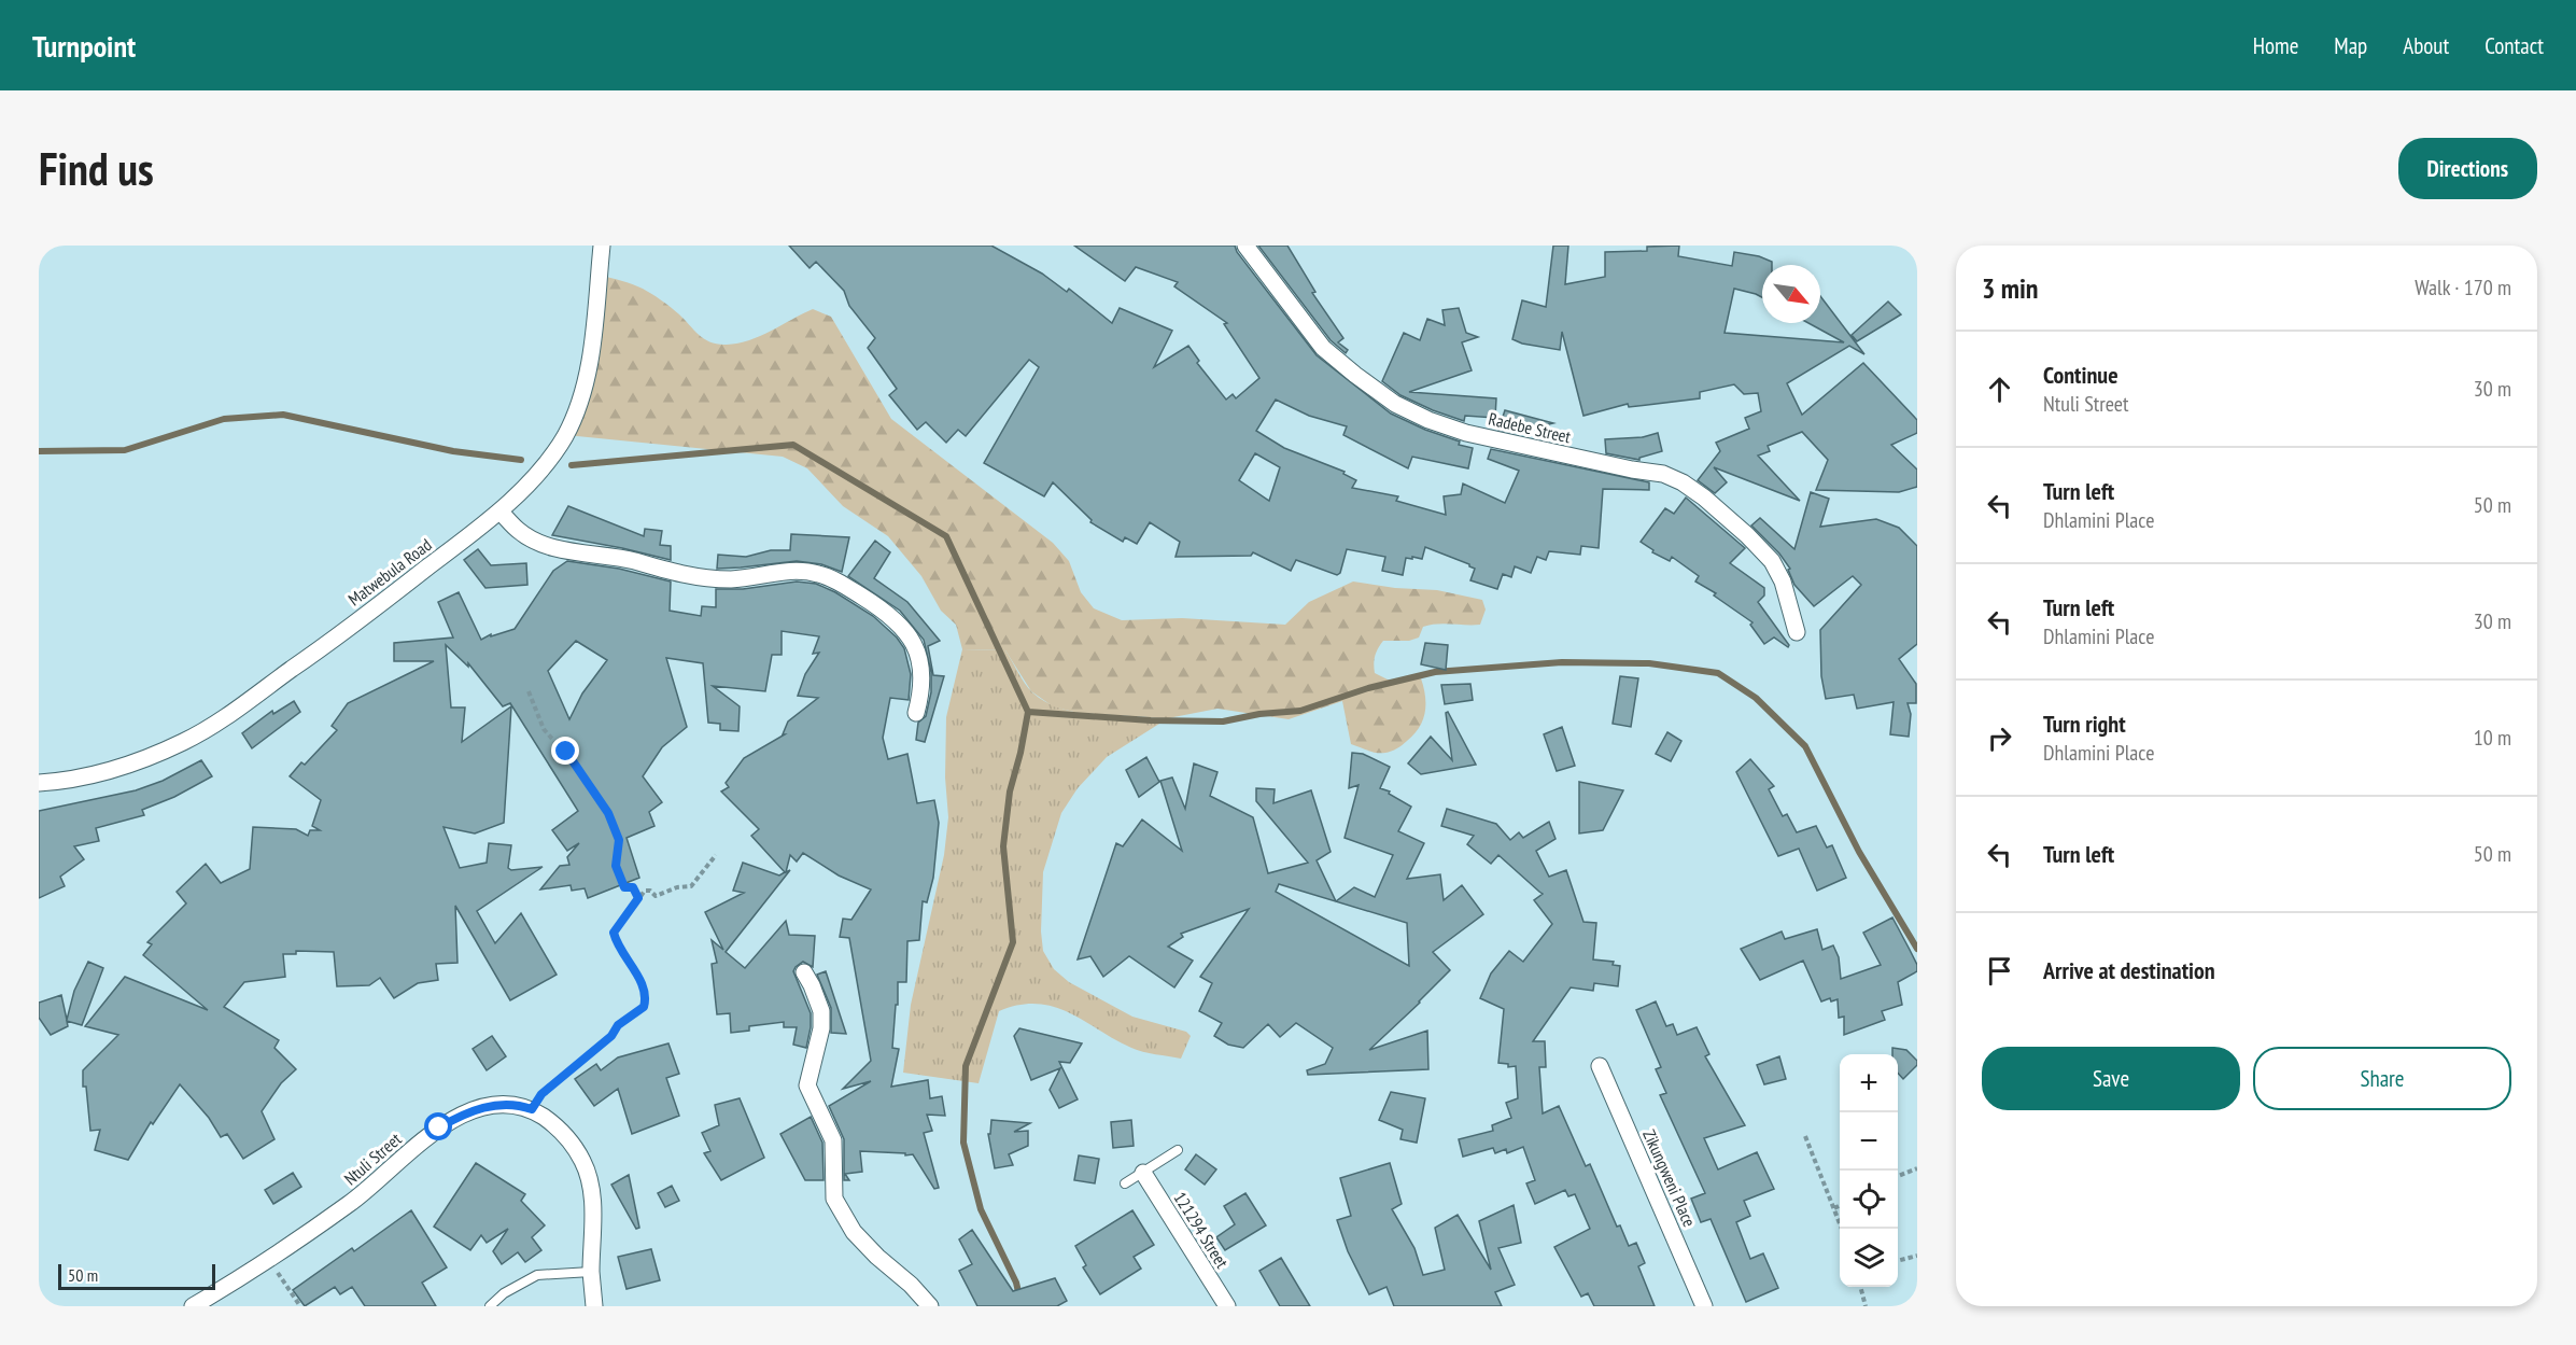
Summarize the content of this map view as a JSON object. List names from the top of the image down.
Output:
{
  "streets": {
    "street": [
      "Radebe Street",
      "Matwebula Road",
      "Ntuli Street",
      "Zikungweni Place",
      "121294 Street"
    ]
  },
  "scale_bar": "50 m",
  "north": "bottom right",
  "page": {
    "header": "Turnpoint",
    "nav": [
      "Home",
      "Map",
      "About",
      "Contact"
    ],
    "buttons": [
      "Directions",
      ["Save", "Share"]
    ],
    "title": "Find us",
    "heading": ["3 min", "Walk · 170 m"],
    "list": [
      ["Continue", "Ntuli Street", "30 m"],
      ["Turn left", "Dhlamini Place", "50 m"],
      ["Turn left", "Dhlamini Place", "30 m"],
      ["Turn right", "Dhlamini Place", "10 m"],
      ["Turn left", "50 m"],
      "Arrive at destination"
    ],
    "map_buttons": ["+", "−"],
    "scale": "50 m"
  }
}
